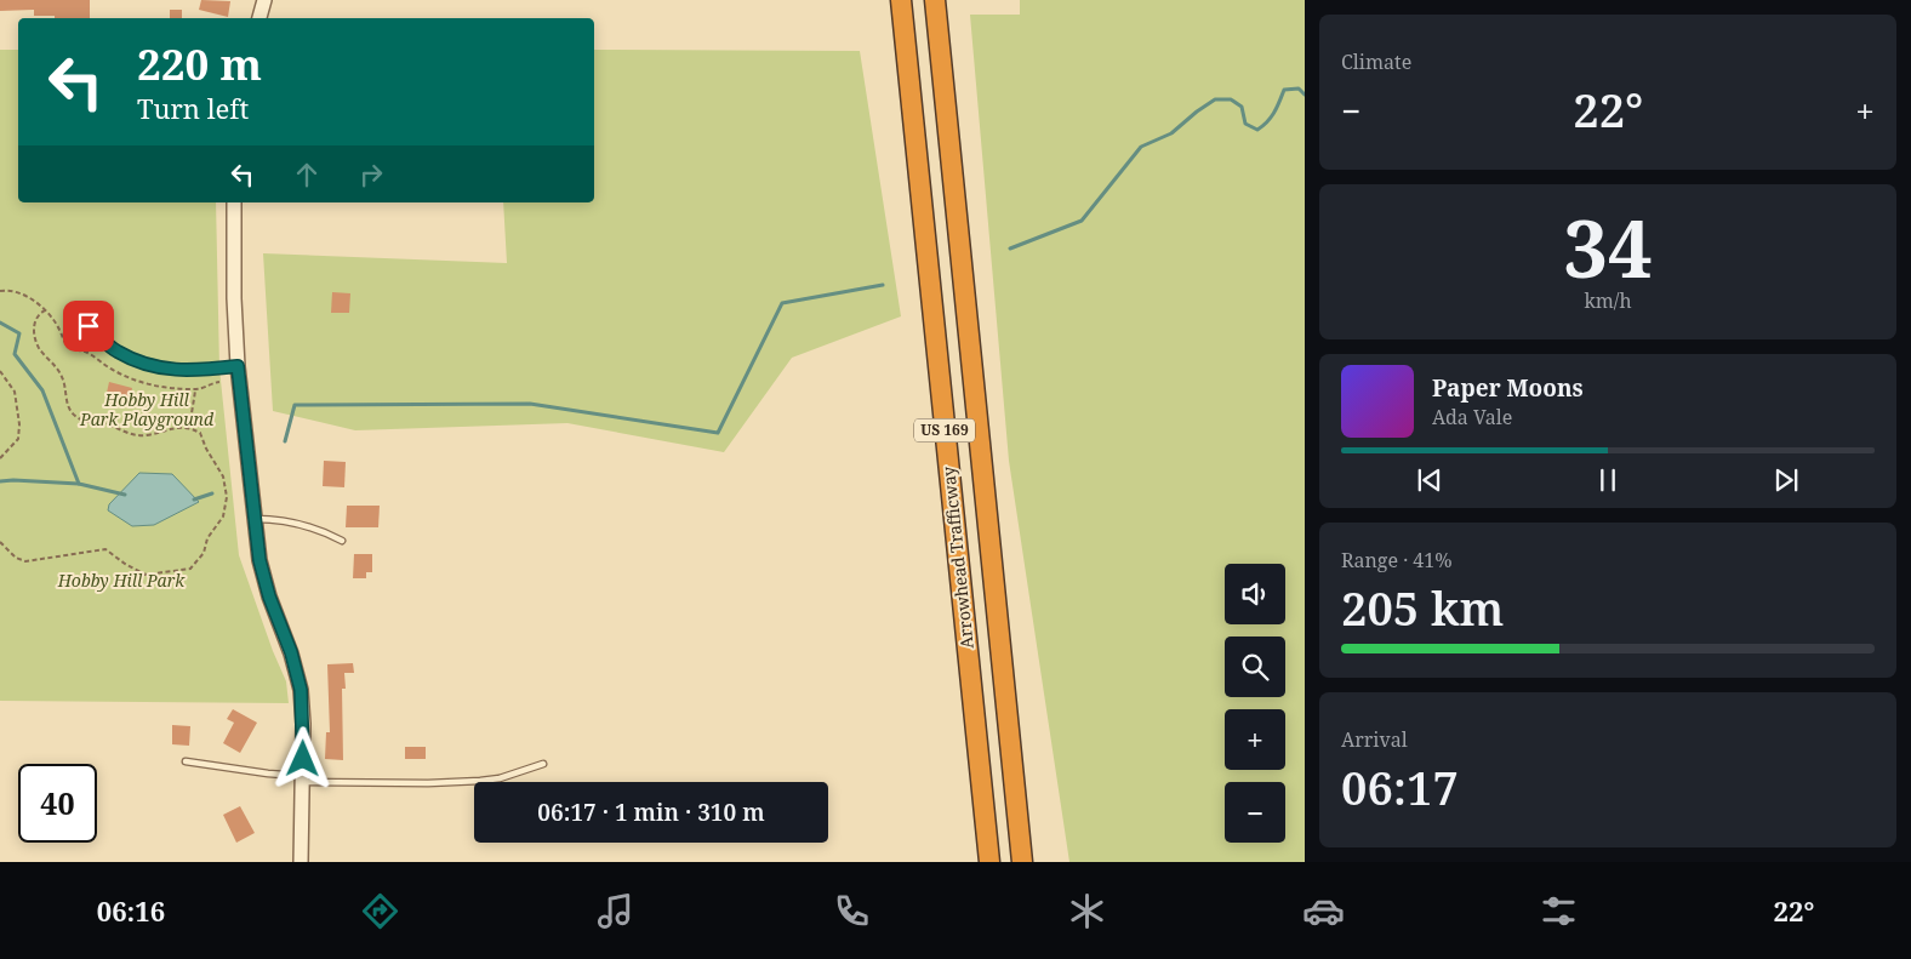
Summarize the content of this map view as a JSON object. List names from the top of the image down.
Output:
{
  "streets": {
    "highway": ["US 169", "Arrowhead Trafficway"]
  },
  "parks": ["Hobby Hill Park Playground", "Hobby Hill Park"],
  "page": {
    "tile": [
      "Climate",
      ["34", "km/h"],
      ["Range · 41%", "205 km"],
      ["Arrival", "06:17"]
    ],
    "turn": ["220 m", "Turn left"],
    "heat": ["−", "22°", "+"],
    "song": ["Paper Moons", "Ada Vale"],
    "map_buttons": ["+", "−"],
    "limit": "40",
    "trip": "06:17 · 1 min · 310 m",
    "tabs": ["06:16", "22°"]
  }
}
